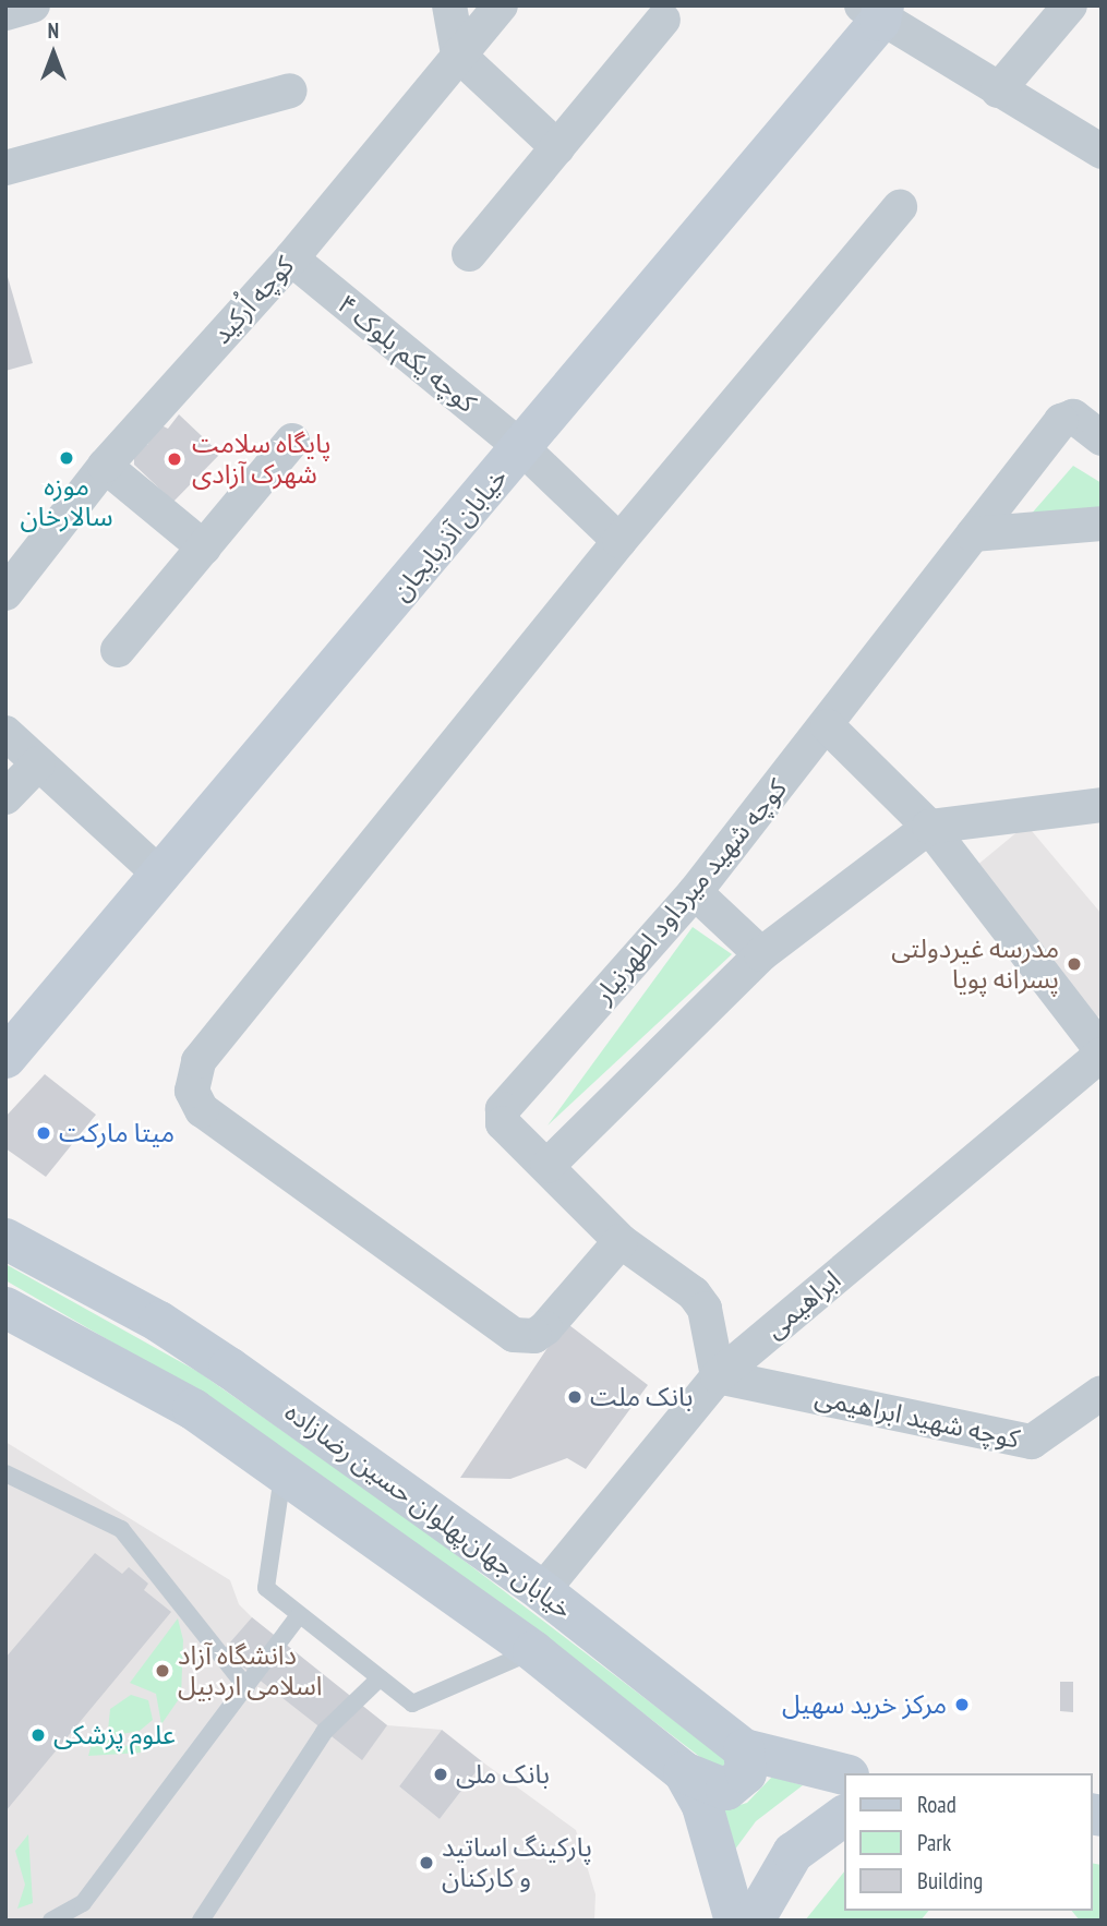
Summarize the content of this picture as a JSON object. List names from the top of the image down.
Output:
{
  "streets": {
    "main road": ["خیابان آذربایجان", "خیابان جهان‌پهلوان حسین رضا‌زاده"],
    "street": [
      "کوچه اُرکید",
      "کوچه یکم بلوک ۴",
      "کوچه شهید میرداود اطهرنیار",
      "ابراهیمی",
      "کوچه شهید ابراهیمی"
    ]
  },
  "crossings": [
    ["کوچه اُرکید", "کوچه یکم بلوک ۴"],
    ["کوچه یکم بلوک ۴", "خیابان آذربایجان"],
    ["کوچه شهید میرداود اطهرنیار", "ابراهیمی"],
    ["کوچه شهید میرداود اطهرنیار", "کوچه شهید ابراهیمی"],
    ["ابراهیمی", "کوچه شهید ابراهیمی"],
    ["ابراهیمی", "خیابان جهان‌پهلوان حسین رضا‌زاده"]
  ],
  "places": [
    "موزه سالارخان",
    "پایگاه سلامت شهرک آزادی",
    "مدرسه غیردولتی پسرانه پویا",
    "میتا مارکت",
    "بانک ملت",
    "دانشگاه آزاد اسلامی اردبیل",
    "مرکز خرید سهیل",
    "علوم پزشکی",
    "بانک ملی",
    "پارکینگ اساتید و کارکنان"
  ],
  "legend": ["Road", "Park", "Building"],
  "north": "top"
}
